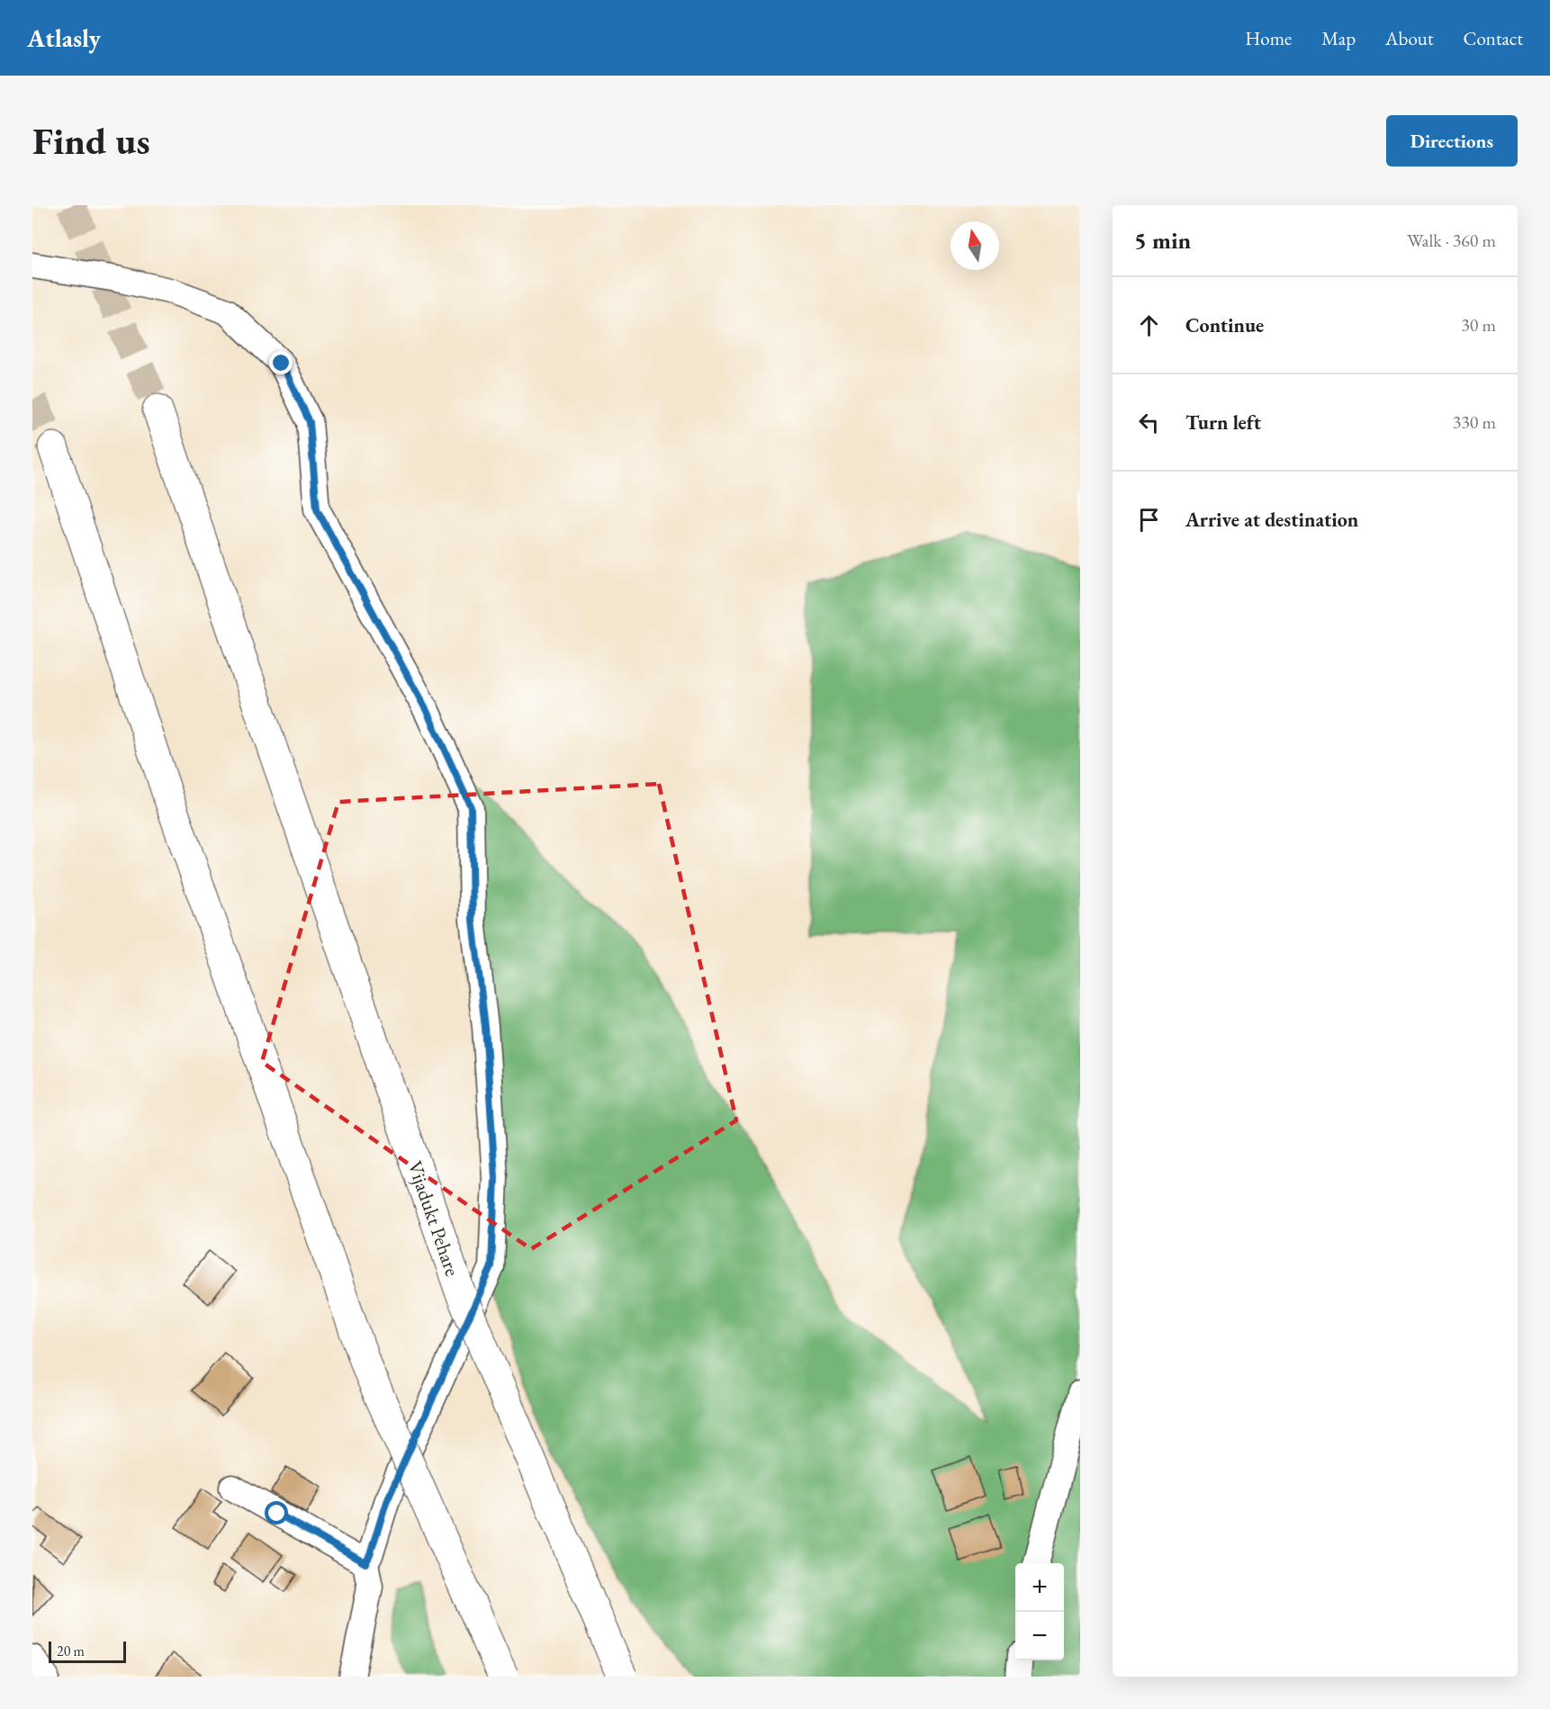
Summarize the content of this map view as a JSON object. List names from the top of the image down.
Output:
{
  "streets": {
    "highway": ["Vijadukt Pehare"]
  },
  "scale_bar": "20 m",
  "north": "top",
  "page": {
    "header": "Atlasly",
    "nav": [
      "Home",
      "Map",
      "About",
      "Contact"
    ],
    "buttons": "Directions",
    "title": "Find us",
    "heading": ["5 min", "Walk · 360 m"],
    "list": [
      ["Continue", "30 m"],
      ["Turn left", "330 m"],
      "Arrive at destination"
    ],
    "map_buttons": ["+", "−"],
    "scale": "20 m"
  }
}
